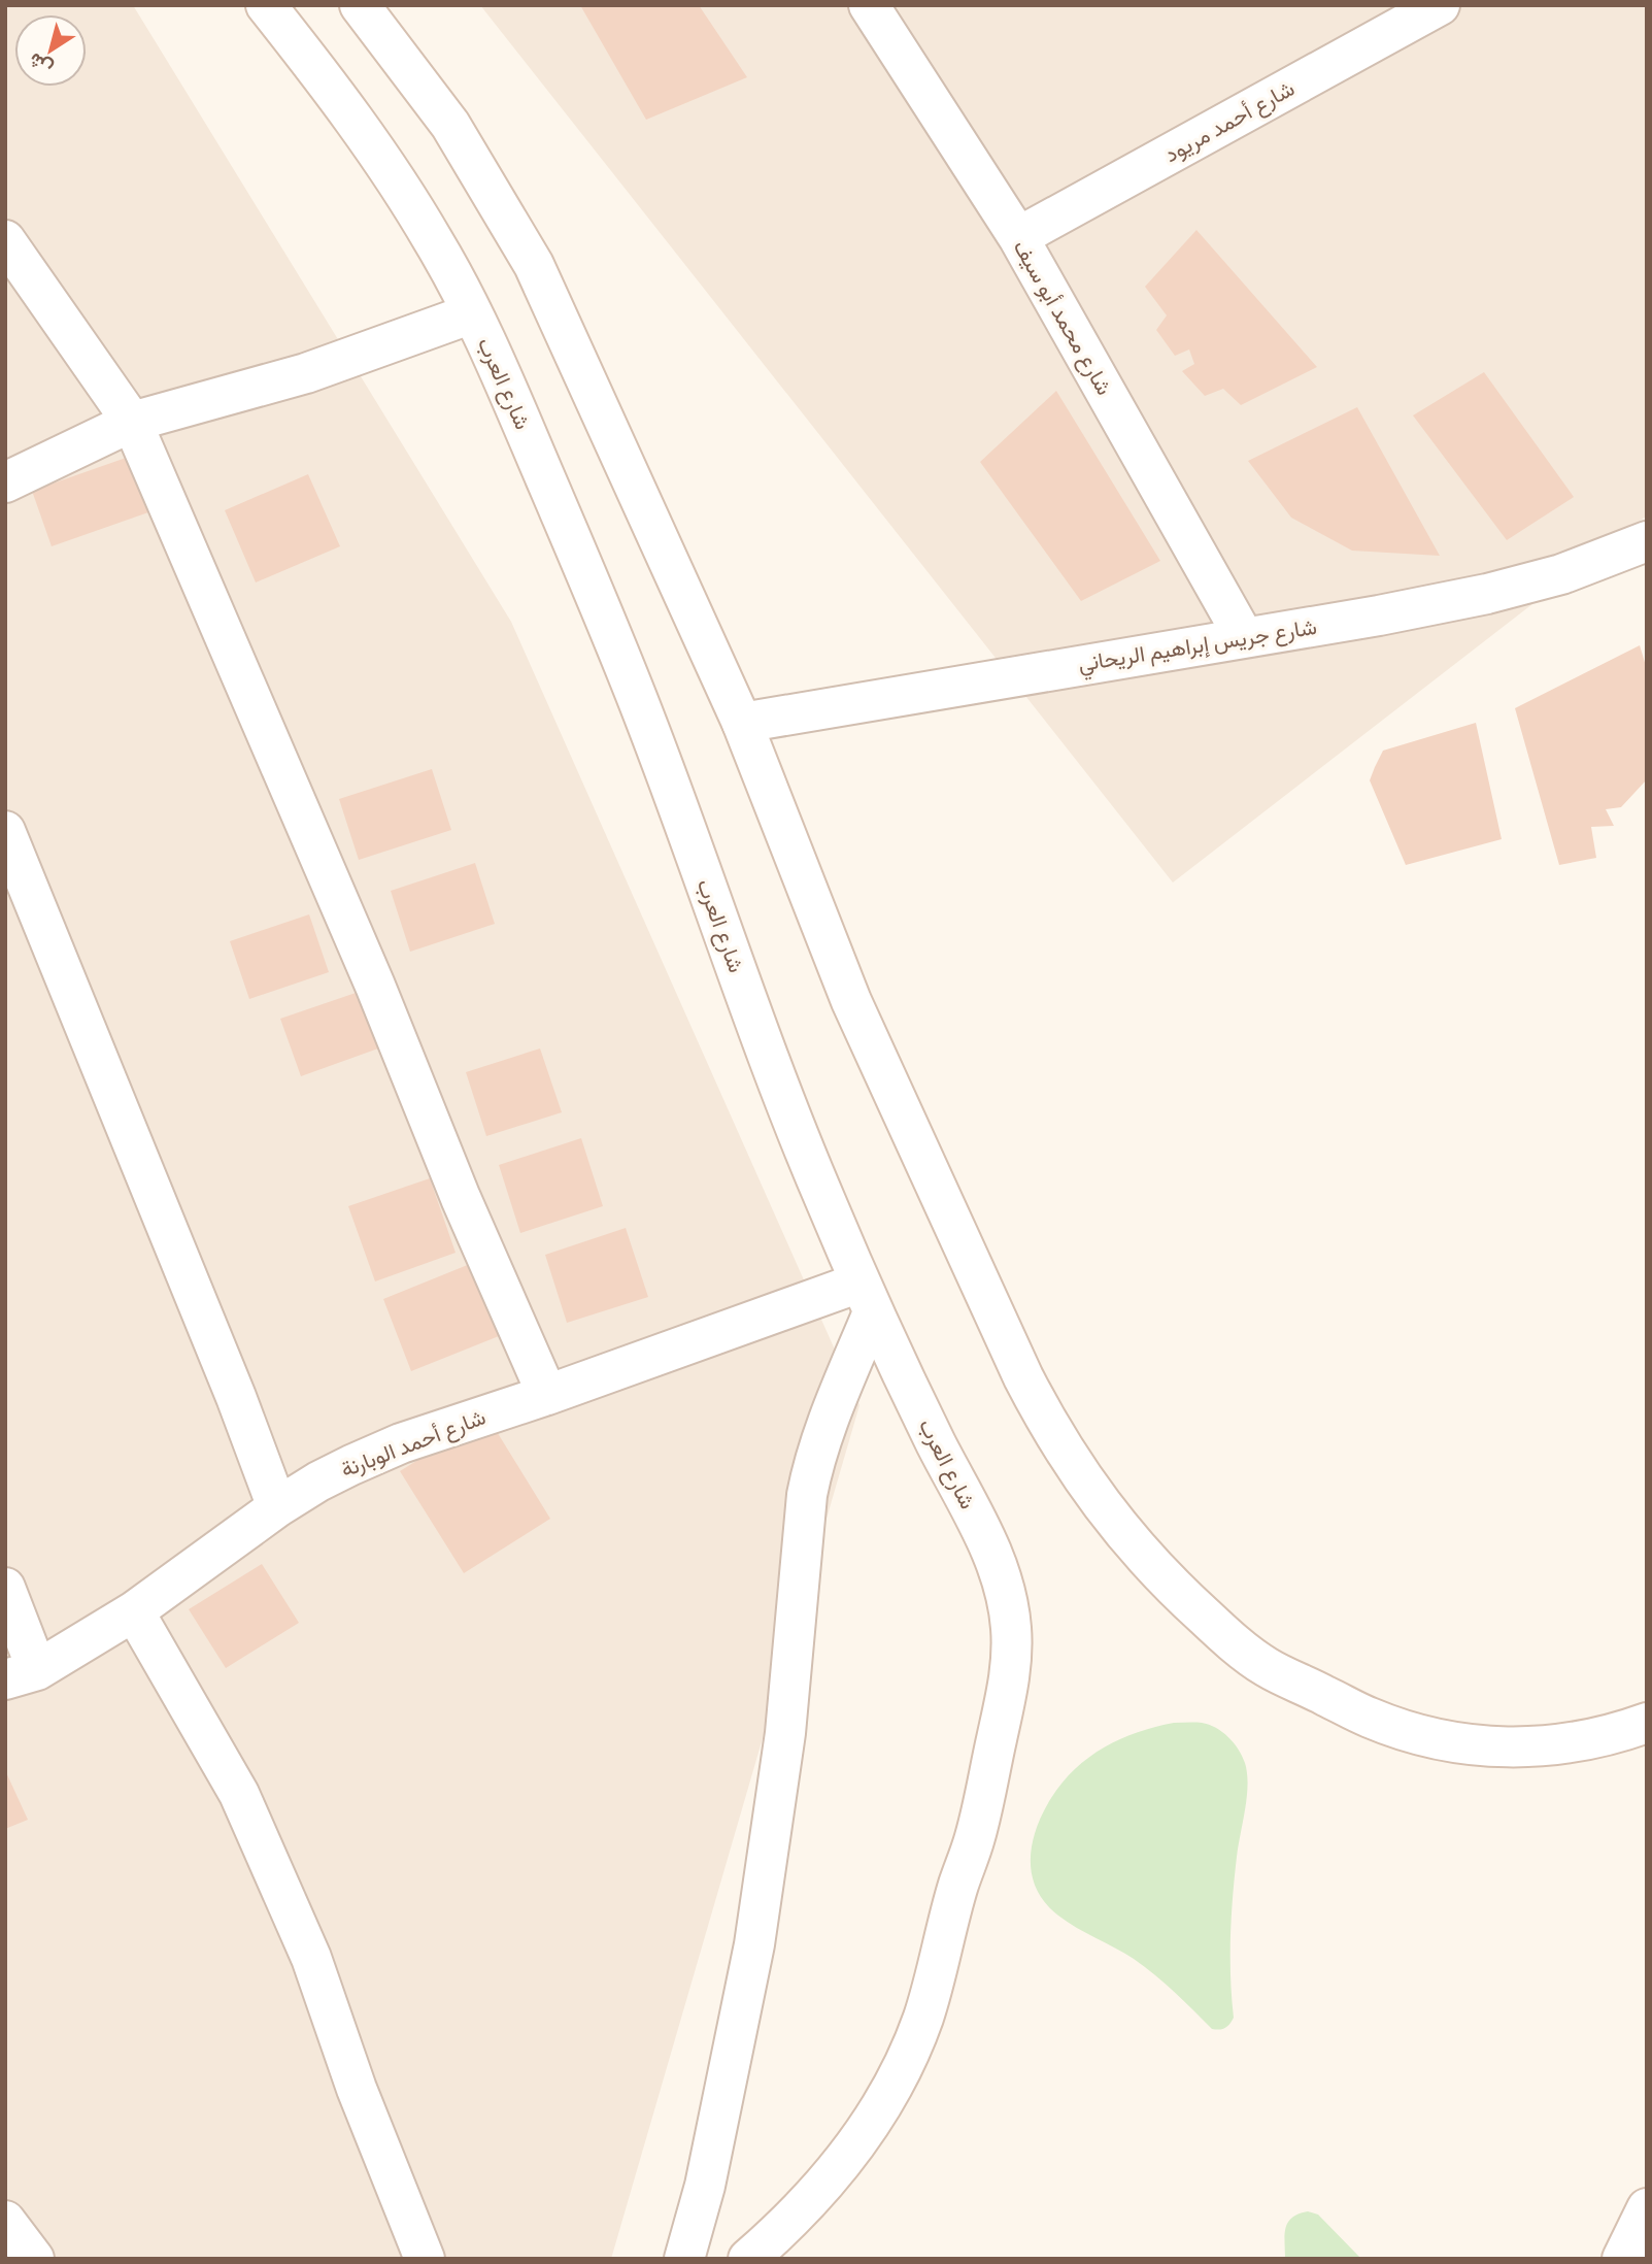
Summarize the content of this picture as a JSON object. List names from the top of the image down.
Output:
{
  "streets": {
    "street": [
      "شارع أحمد مريود",
      "شارع محمد أبو سيف",
      "شارع العرب",
      "شارع جريس إبراهيم الريحاني",
      "شارع أحمد الوبارنة"
    ]
  },
  "crossings": [
    ["شارع أحمد مريود", "شارع محمد أبو سيف"],
    ["شارع محمد أبو سيف", "شارع جريس إبراهيم الريحاني"],
    ["شارع العرب", "شارع أحمد الوبارنة"]
  ],
  "north": "bottom left"
}
